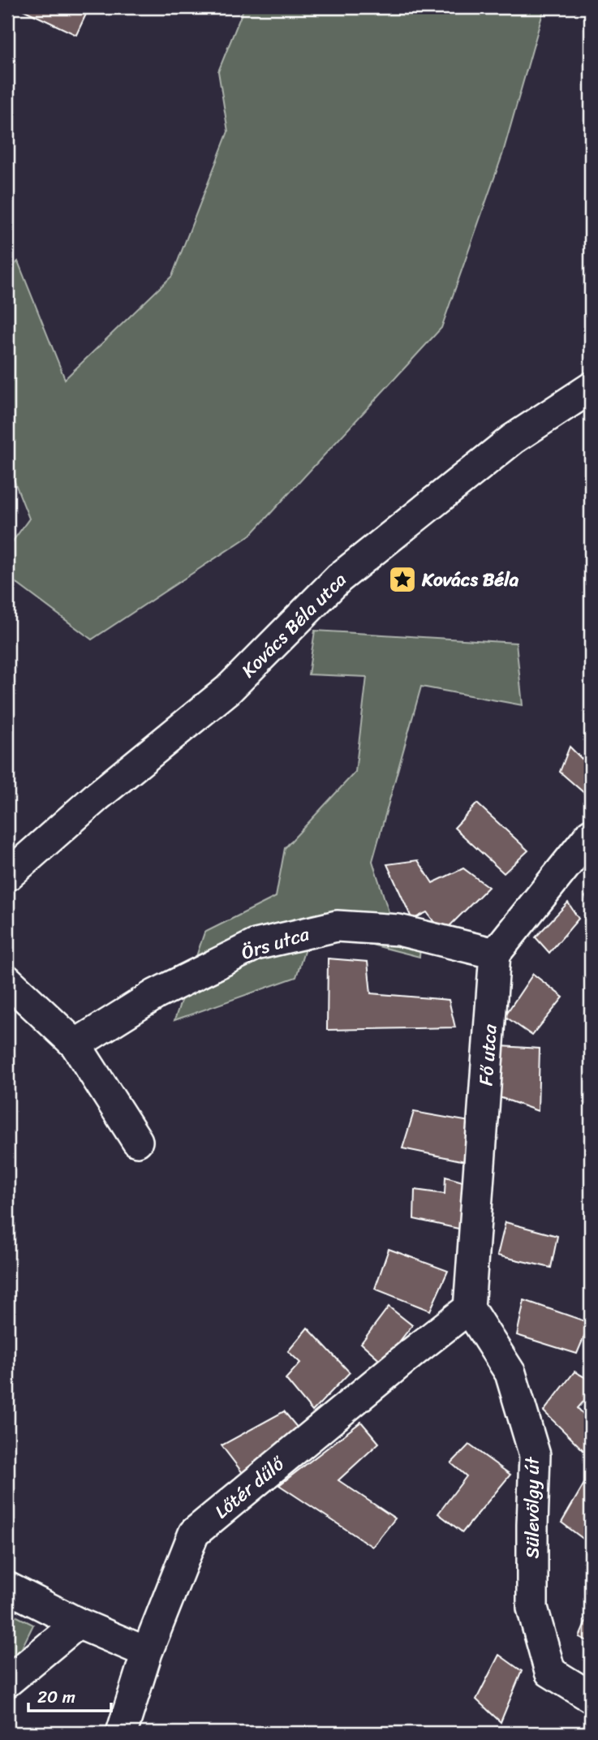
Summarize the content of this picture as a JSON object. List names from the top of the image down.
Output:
{
  "streets": {
    "street": [
      "Kovács Béla utca",
      "Örs utca",
      "Fő utca",
      "Lőtér dűlő",
      "Sülevölgy út"
    ]
  },
  "crossings": [
    ["Örs utca", "Fő utca"],
    ["Fő utca", "Lőtér dűlő"],
    ["Fő utca", "Sülevölgy út"],
    ["Lőtér dűlő", "Sülevölgy út"]
  ],
  "places": {
    "place": ["Kovács Béla"]
  },
  "scale_bar": "20 m"
}
